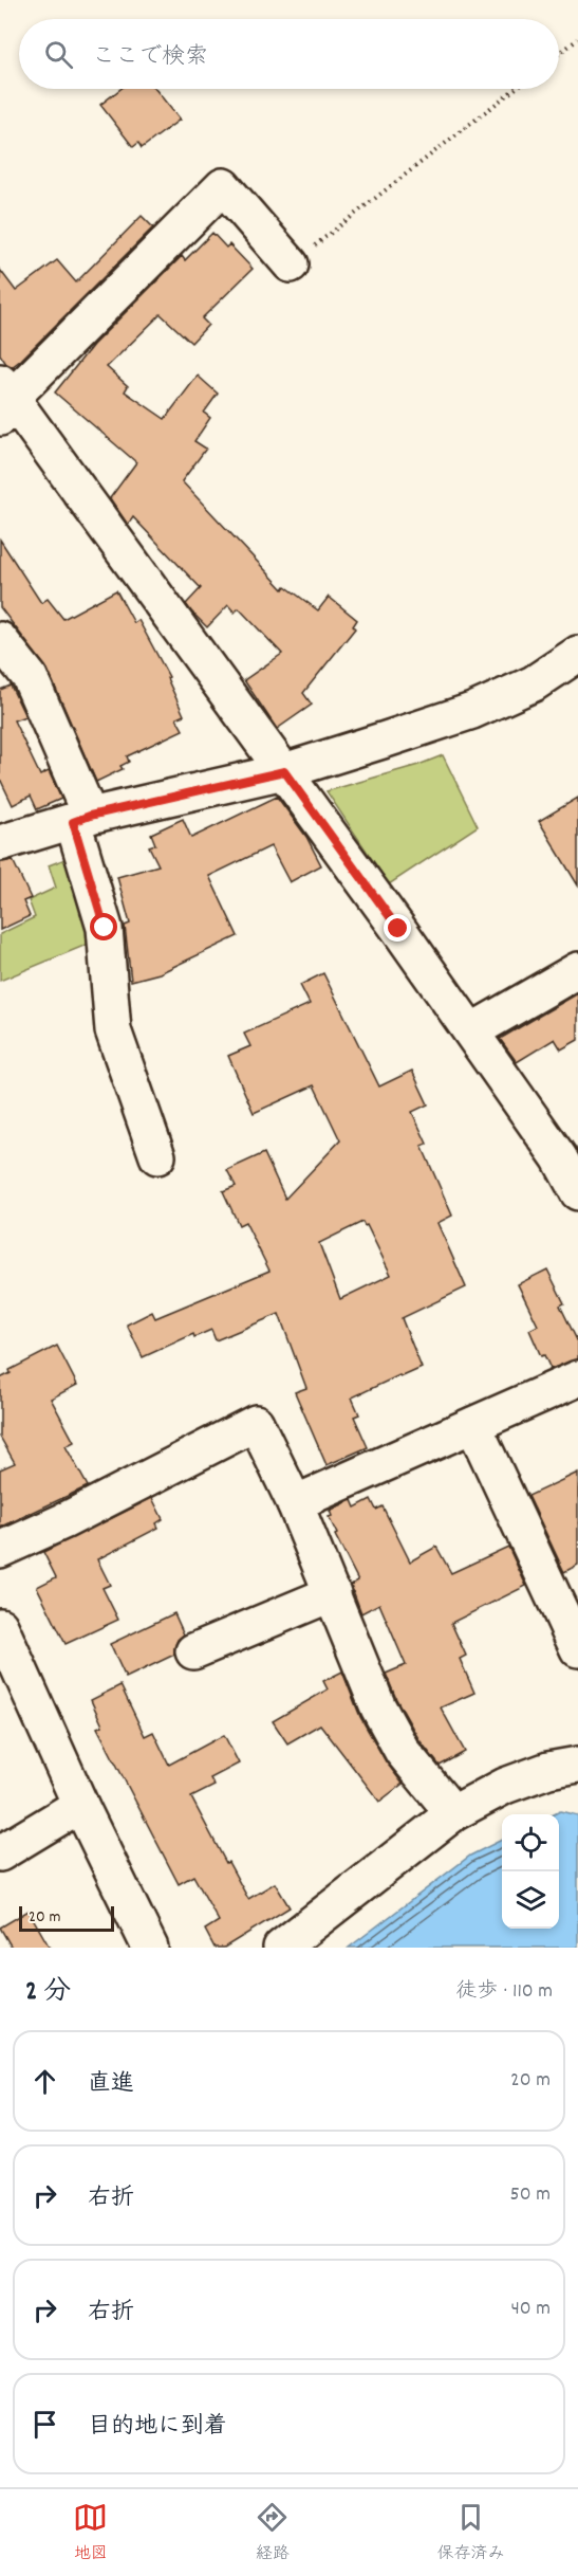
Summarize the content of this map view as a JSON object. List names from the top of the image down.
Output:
{
  "scale_bar": "20 m",
  "page": {
    "search": "ここで検索",
    "scale": "20 m",
    "heading": ["2 分", "徒歩 · 110 m"],
    "list": [
      ["直進", "20 m"],
      ["右折", "50 m"],
      ["右折", "40 m"],
      "目的地に到着"
    ],
    "nav": ["地図", "経路", "保存済み"]
  }
}
